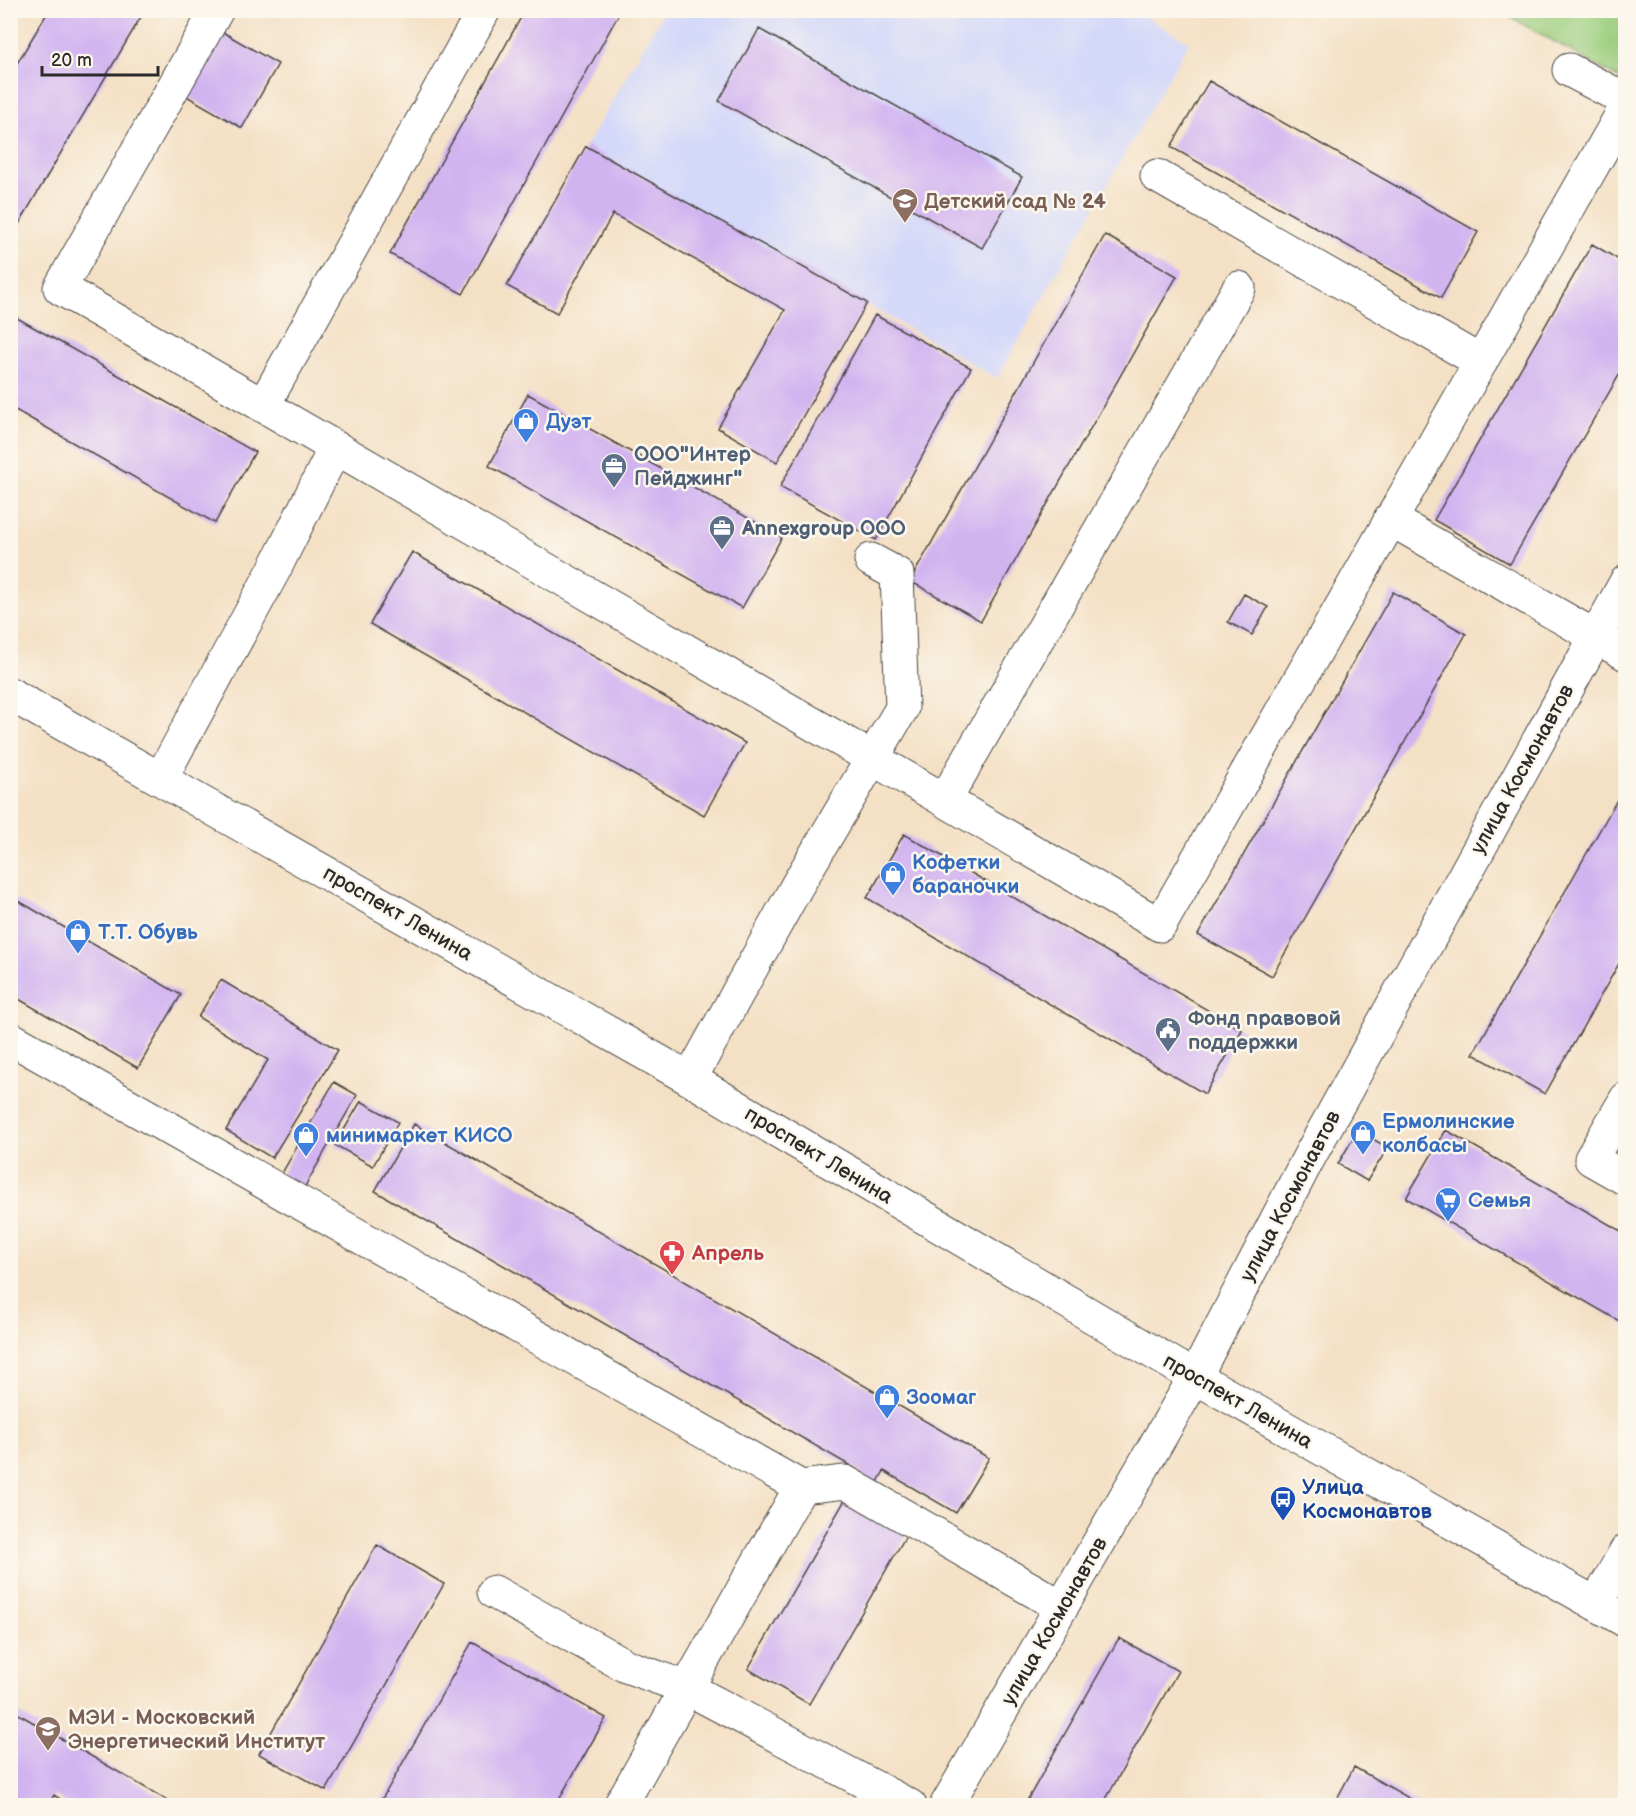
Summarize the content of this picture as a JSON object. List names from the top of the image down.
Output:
{
  "streets": {
    "main road": ["улица Космонавтов", "проспект Ленина"]
  },
  "crossings": [
    ["улица Космонавтов", "проспект Ленина"]
  ],
  "places": {
    "school or university": ["Детский сад № 24", "МЭИ - Московский Энергетический Институт"],
    "shop": [
      "Дуэт",
      "Кофетки бараночки",
      "Т.Т. Обувь",
      "Ермолинские колбасы",
      "минимаркет КИСО",
      "Зоомаг"
    ],
    "office": ["ООО\"Интер Пейджинг\"", "Annexgroup ООО"],
    "public building": ["Фонд правовой поддержки"],
    "supermarket": ["Семья"],
    "pharmacy": ["Апрель"],
    "bus stop": ["Улица Космонавтов"]
  },
  "scale_bar": "20 m"
}
